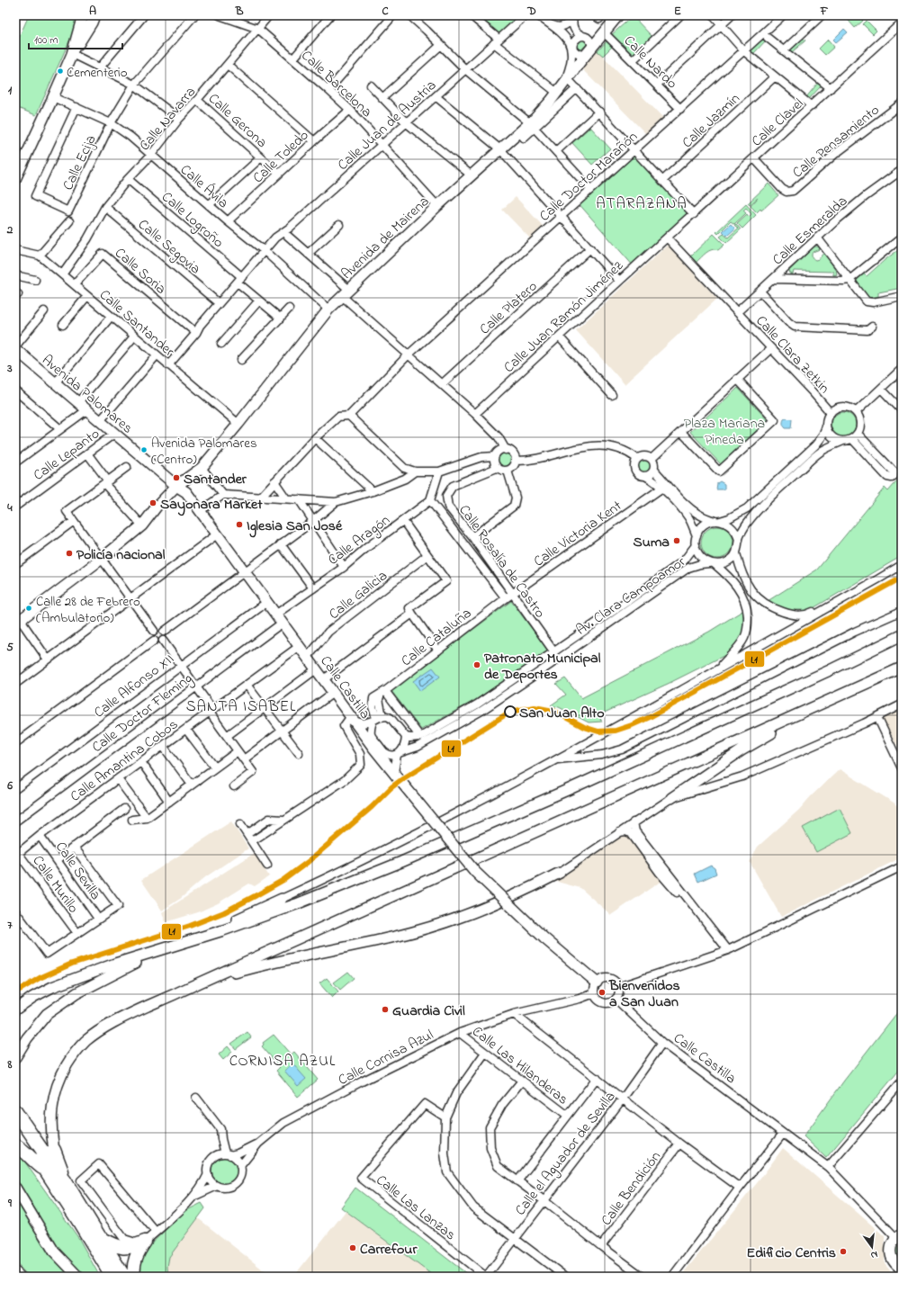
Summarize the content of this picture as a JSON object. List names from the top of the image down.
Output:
{
  "streets": {
    "main road": ["Avenida de Mairena", "Avenida Palomares", "Calle Castilla"],
    "street": [
      "Calle Nardo",
      "Calle Barcelona",
      "Calle Navarra",
      "Calle Gerona",
      "Calle Jazmín",
      "Calle Clavel",
      "Calle Juan de Austria",
      "Calle Pensamiento",
      "Calle Toledo",
      "Calle Ecija",
      "Calle Doctor Marañón",
      "Calle Ávila",
      "Calle Logroño",
      "Calle Esmeralda",
      "Calle Segovia",
      "Calle Soria",
      "Calle Platero",
      "Calle Juan Ramón Jiménez",
      "Calle Santander",
      "Calle Clara Zetkin",
      "Calle Lepanto",
      "Calle Victoria Kent",
      "Calle Aragón",
      "Calle Rosalía de Castro",
      "Calle Galicia",
      "Av. Clara Campoamor",
      "Calle Cataluña",
      "Calle Alfonso XII",
      "Calle Doctor Fleming",
      "Calle Amantina Cobos",
      "Calle Sevilla",
      "Calle Murillo",
      "Calle Cornisa Azul",
      "Calle Las Hilanderas",
      "Calle el Aguador de Sevilla",
      "Calle Bendición",
      "Calle Las Lanzas"
    ]
  },
  "crossings": [
    ["Calle Nardo", "Calle Doctor Marañón"],
    ["Calle Nardo", "Avenida de Mairena"],
    ["Calle Barcelona", "Calle Navarra"],
    ["Calle Barcelona", "Calle Juan de Austria"],
    ["Calle Barcelona", "Calle Toledo"],
    ["Calle Barcelona", "Avenida de Mairena"],
    ["Calle Navarra", "Calle Gerona"],
    ["Calle Navarra", "Calle Ávila"],
    ["Calle Navarra", "Calle Logroño"],
    ["Calle Navarra", "Calle Segovia"],
    ["Calle Navarra", "Calle Santander"],
    ["Calle Gerona", "Calle Toledo"],
    ["Calle Clavel", "Calle Pensamiento"],
    ["Calle Clavel", "Calle Juan Ramón Jiménez"],
    ["Calle Clavel", "Calle Clara Zetkin"],
    ["Calle Juan de Austria", "Calle Ávila"],
    ["Calle Juan de Austria", "Calle Logroño"],
    ["Calle Juan de Austria", "Calle Segovia"],
    ["Calle Juan de Austria", "Calle Soria"],
    ["Calle Juan de Austria", "Calle Santander"],
    ["Calle Toledo", "Calle Ávila"],
    ["Calle Ecija", "Calle Ávila"],
    ["Calle Ávila", "Avenida de Mairena"],
    ["Calle Esmeralda", "Calle Clara Zetkin"],
    ["Avenida de Mairena", "Calle Santander"],
    ["Avenida de Mairena", "Avenida Palomares"],
    ["Calle Soria", "Calle Santander"],
    ["Calle Juan Ramón Jiménez", "Calle Clara Zetkin"],
    ["Avenida Palomares", "Calle Lepanto"],
    ["Avenida Palomares", "Calle Castilla"],
    ["Calle Victoria Kent", "Calle Rosalía de Castro"],
    ["Calle Victoria Kent", "Calle Cataluña"],
    ["Calle Aragón", "Calle Castilla"],
    ["Calle Rosalía de Castro", "Av. Clara Campoamor"],
    ["Calle Galicia", "Calle Castilla"],
    ["Av. Clara Campoamor", "Calle Castilla"],
    ["Calle Alfonso XII", "Calle Castilla"],
    ["Calle Castilla", "Calle Doctor Fleming"],
    ["Calle Castilla", "Calle Amantina Cobos"],
    ["Calle Castilla", "Calle Cornisa Azul"],
    ["Calle Castilla", "Calle el Aguador de Sevilla"],
    ["Calle Amantina Cobos", "Calle Sevilla"],
    ["Calle Amantina Cobos", "Calle Murillo"],
    ["Calle Cornisa Azul", "Calle Las Hilanderas"],
    ["Calle el Aguador de Sevilla", "Calle Las Lanzas"]
  ],
  "districts": ["ATARAZANA", "SANTA ISABEL", "CORNISA AZUL"],
  "parks": ["Plaza Mariana Pineda"],
  "places": [
    "Cementerio",
    "Avenida Palomares (Centro)",
    "Santander",
    "Sayonara Market",
    "Iglesia San José",
    "Suma",
    "Policía nacional",
    "Calle 28 de Febrero (Ambulatorio)",
    "Patronato Municipal de Deportes",
    "San Juan Alto",
    "Bienvenidos a San Juan",
    "Guardia Civil",
    "Carrefour",
    "Edificio Centris"
  ],
  "lines": ["transit line L1"],
  "scale_bar": "100 m",
  "north": "bottom",
  "grid": {
    "columns": [
      "A",
      "B",
      "C",
      "D",
      "E",
      "F"
    ],
    "rows": [
      "1",
      "2",
      "3",
      "4",
      "5",
      "6",
      "7",
      "8",
      "9"
    ]
  }
}
